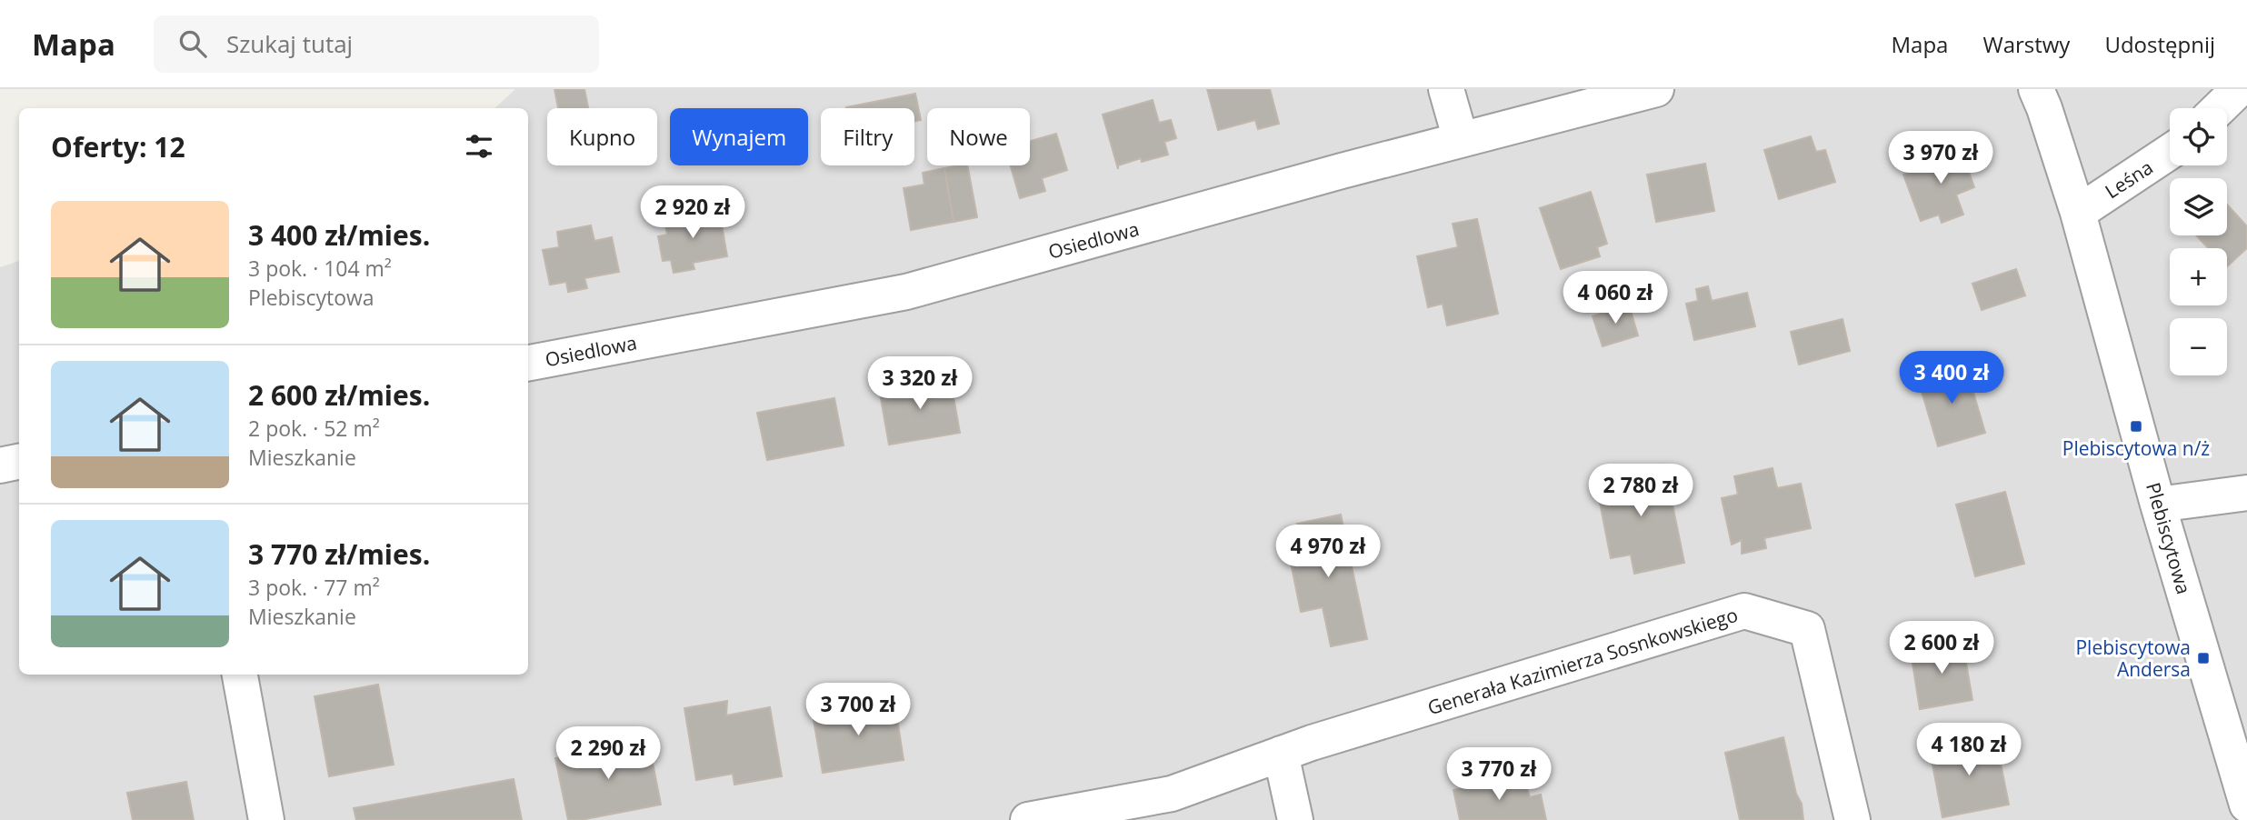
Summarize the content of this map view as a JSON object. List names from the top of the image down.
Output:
{
  "streets": {
    "street": [
      "Leśna",
      "Osiedlowa",
      "Plebiscytowa",
      "Generała Kazimierza Sosnkowskiego"
    ]
  },
  "crossings": [
    ["Leśna", "Plebiscytowa"]
  ],
  "places": {
    "transit": ["Plebiscytowa n/ż", "Plebiscytowa Andersa"]
  },
  "page": {
    "header": "Mapa",
    "search": "Szukaj tutaj",
    "nav": ["Mapa", "Warstwy", "Udostępnij"],
    "map_buttons": ["+", "−"],
    "chip": [
      "Kupno",
      "Wynajem",
      "Filtry",
      "Nowe"
    ],
    "heading": "Oferty: 12",
    "price": [
      "3 970 zł",
      "2 920 zł",
      "4 060 zł",
      "3 400 zł",
      "3 320 zł",
      "2 780 zł",
      "4 970 zł",
      "2 600 zł",
      "3 700 zł",
      "4 180 zł",
      "2 290 zł",
      "3 770 zł"
    ],
    "list": [
      {
        "name": "3 400 zł/mies.",
        "note": "3 pok. · 104 m² · Plebiscytowa"
      },
      {
        "name": "2 600 zł/mies.",
        "note": "2 pok. · 52 m² · Mieszkanie"
      },
      {
        "name": "3 770 zł/mies.",
        "note": "3 pok. · 77 m² · Mieszkanie"
      }
    ]
  }
}
